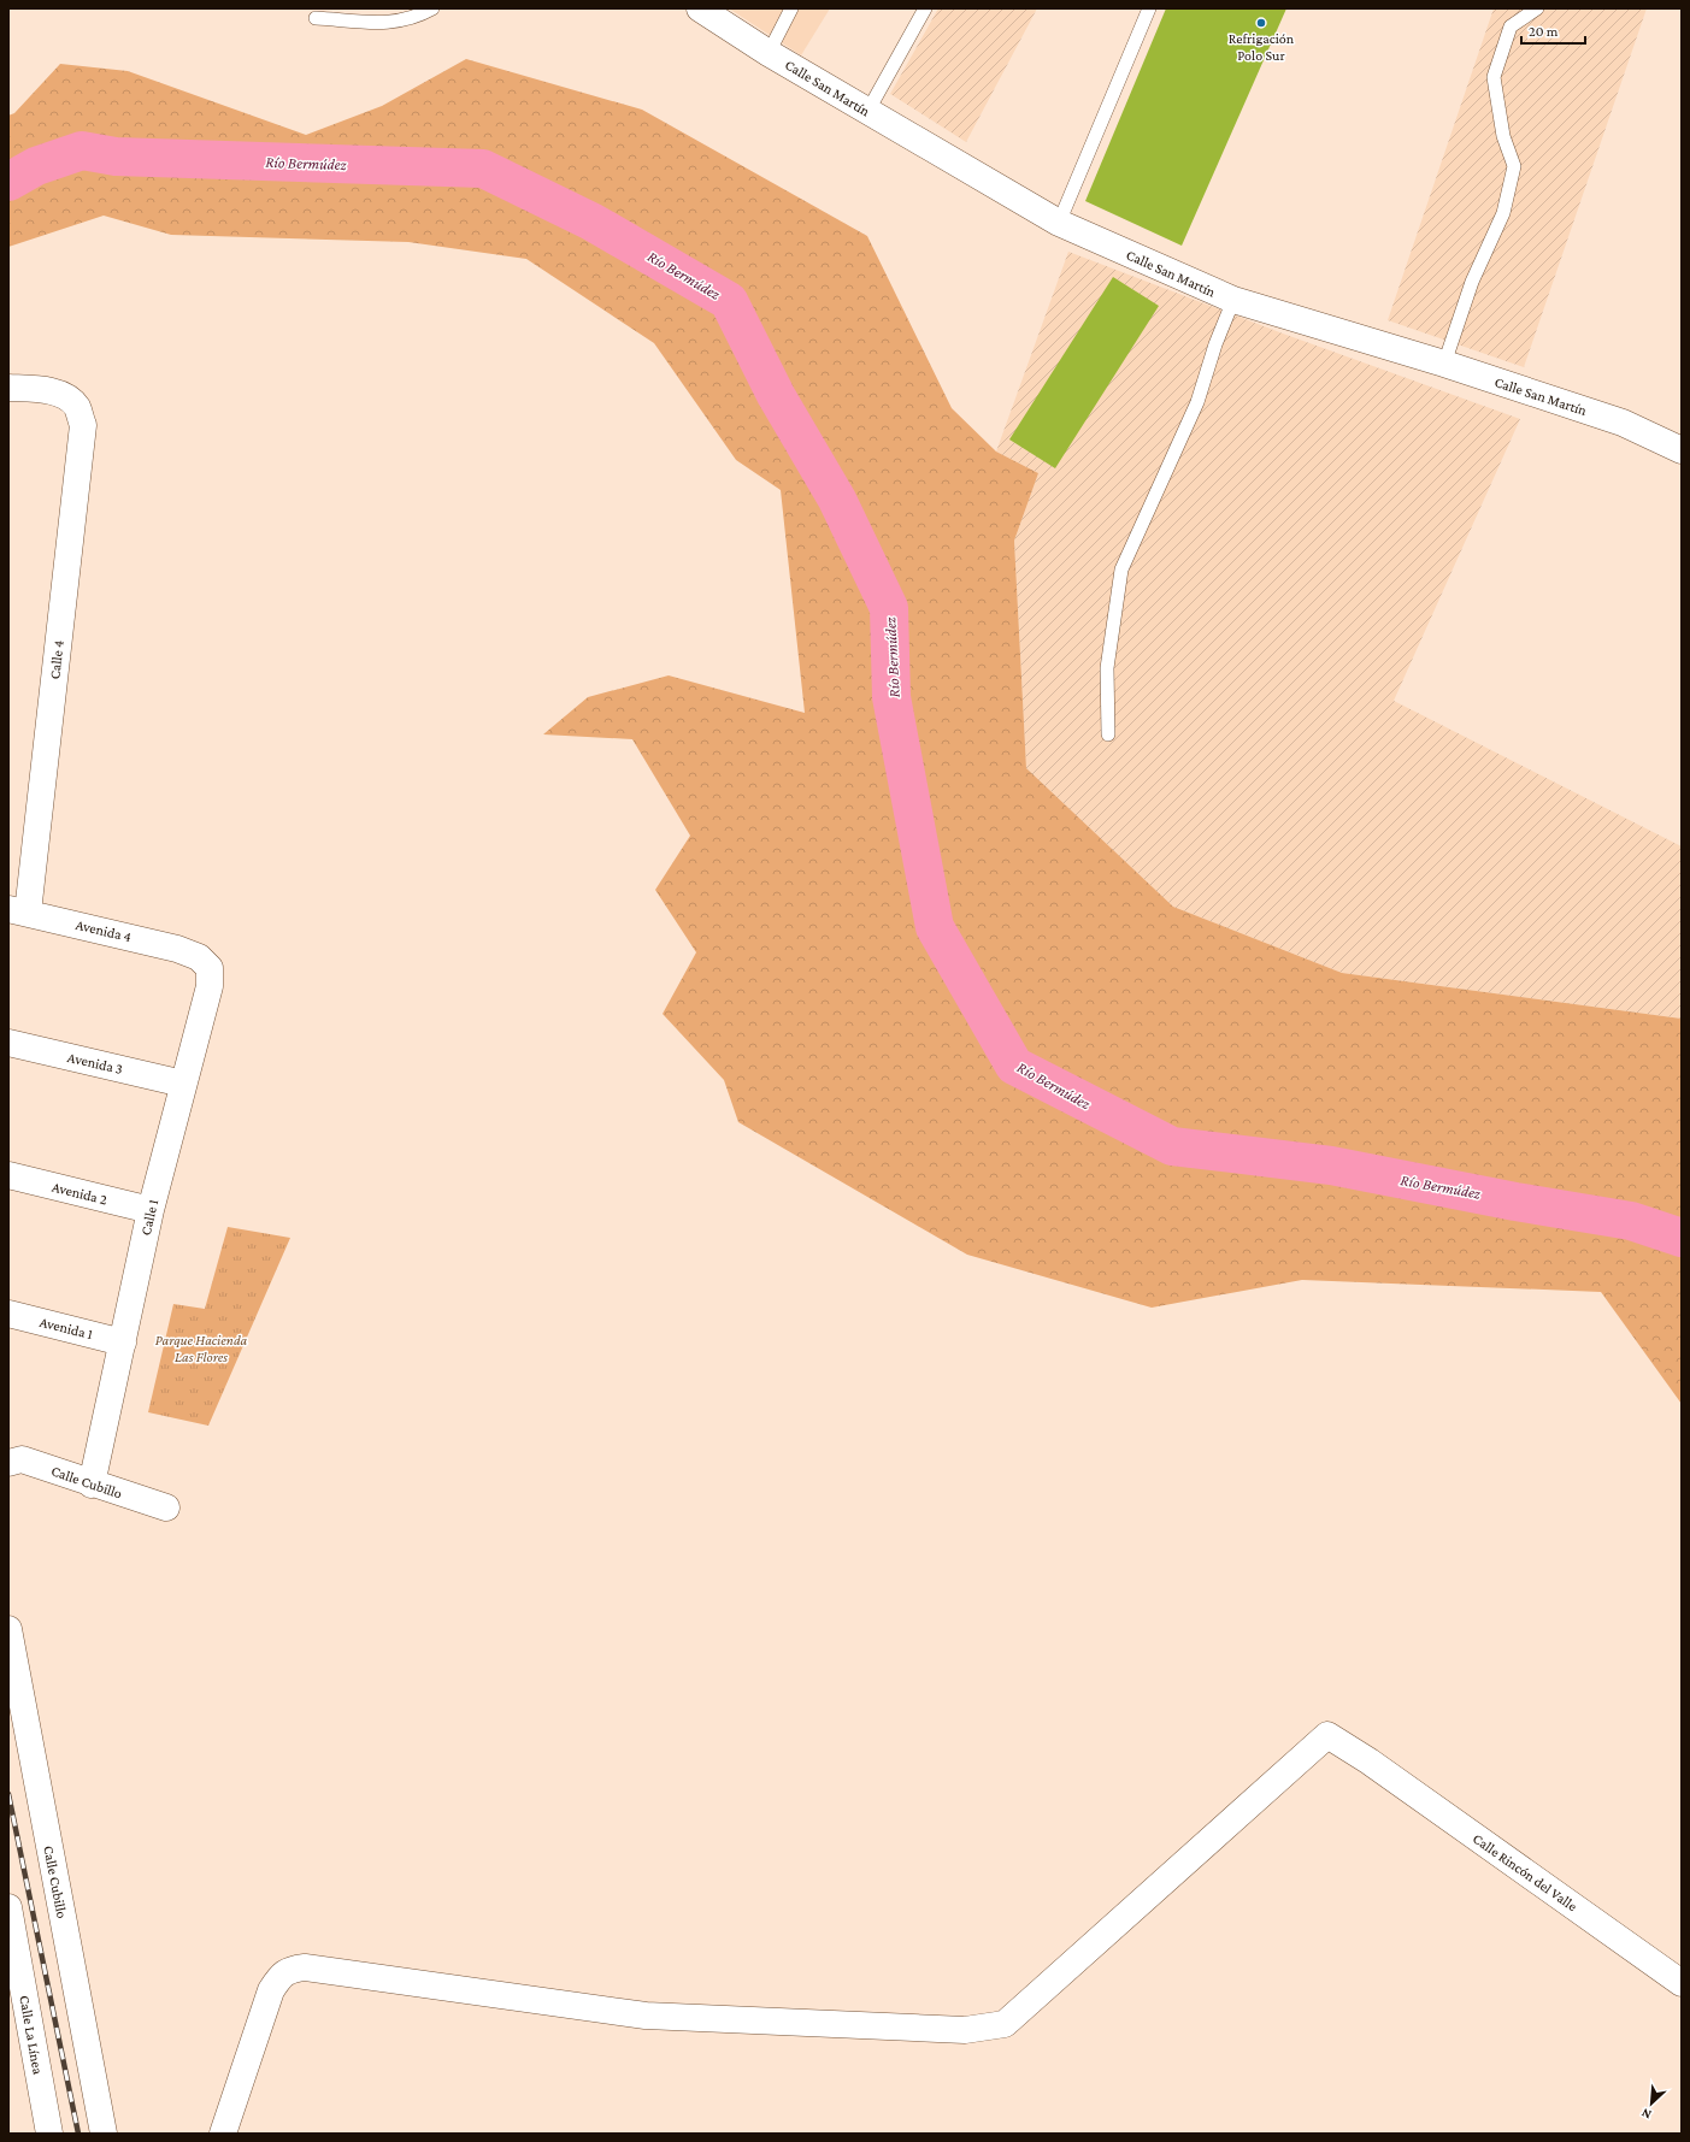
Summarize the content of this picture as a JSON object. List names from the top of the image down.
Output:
{
  "streets": {
    "street": [
      "Calle San Martín",
      "Calle 4",
      "Avenida 4",
      "Avenida 3",
      "Avenida 2",
      "Calle 1",
      "Avenida 1",
      "Calle Cubillo",
      "Calle Rincón del Valle",
      "Calle La Línea"
    ]
  },
  "crossings": [
    ["Calle 4", "Avenida 4"],
    ["Avenida 4", "Calle 1"],
    ["Avenida 3", "Calle 1"],
    ["Avenida 2", "Calle 1"],
    ["Calle 1", "Avenida 1"],
    ["Calle 1", "Calle Cubillo"]
  ],
  "water": ["Río Bermúdez"],
  "parks": ["Parque Hacienda Las Flores"],
  "places": ["Refrigación Polo Sur"],
  "scale_bar": "20 m",
  "north": "bottom left"
}
